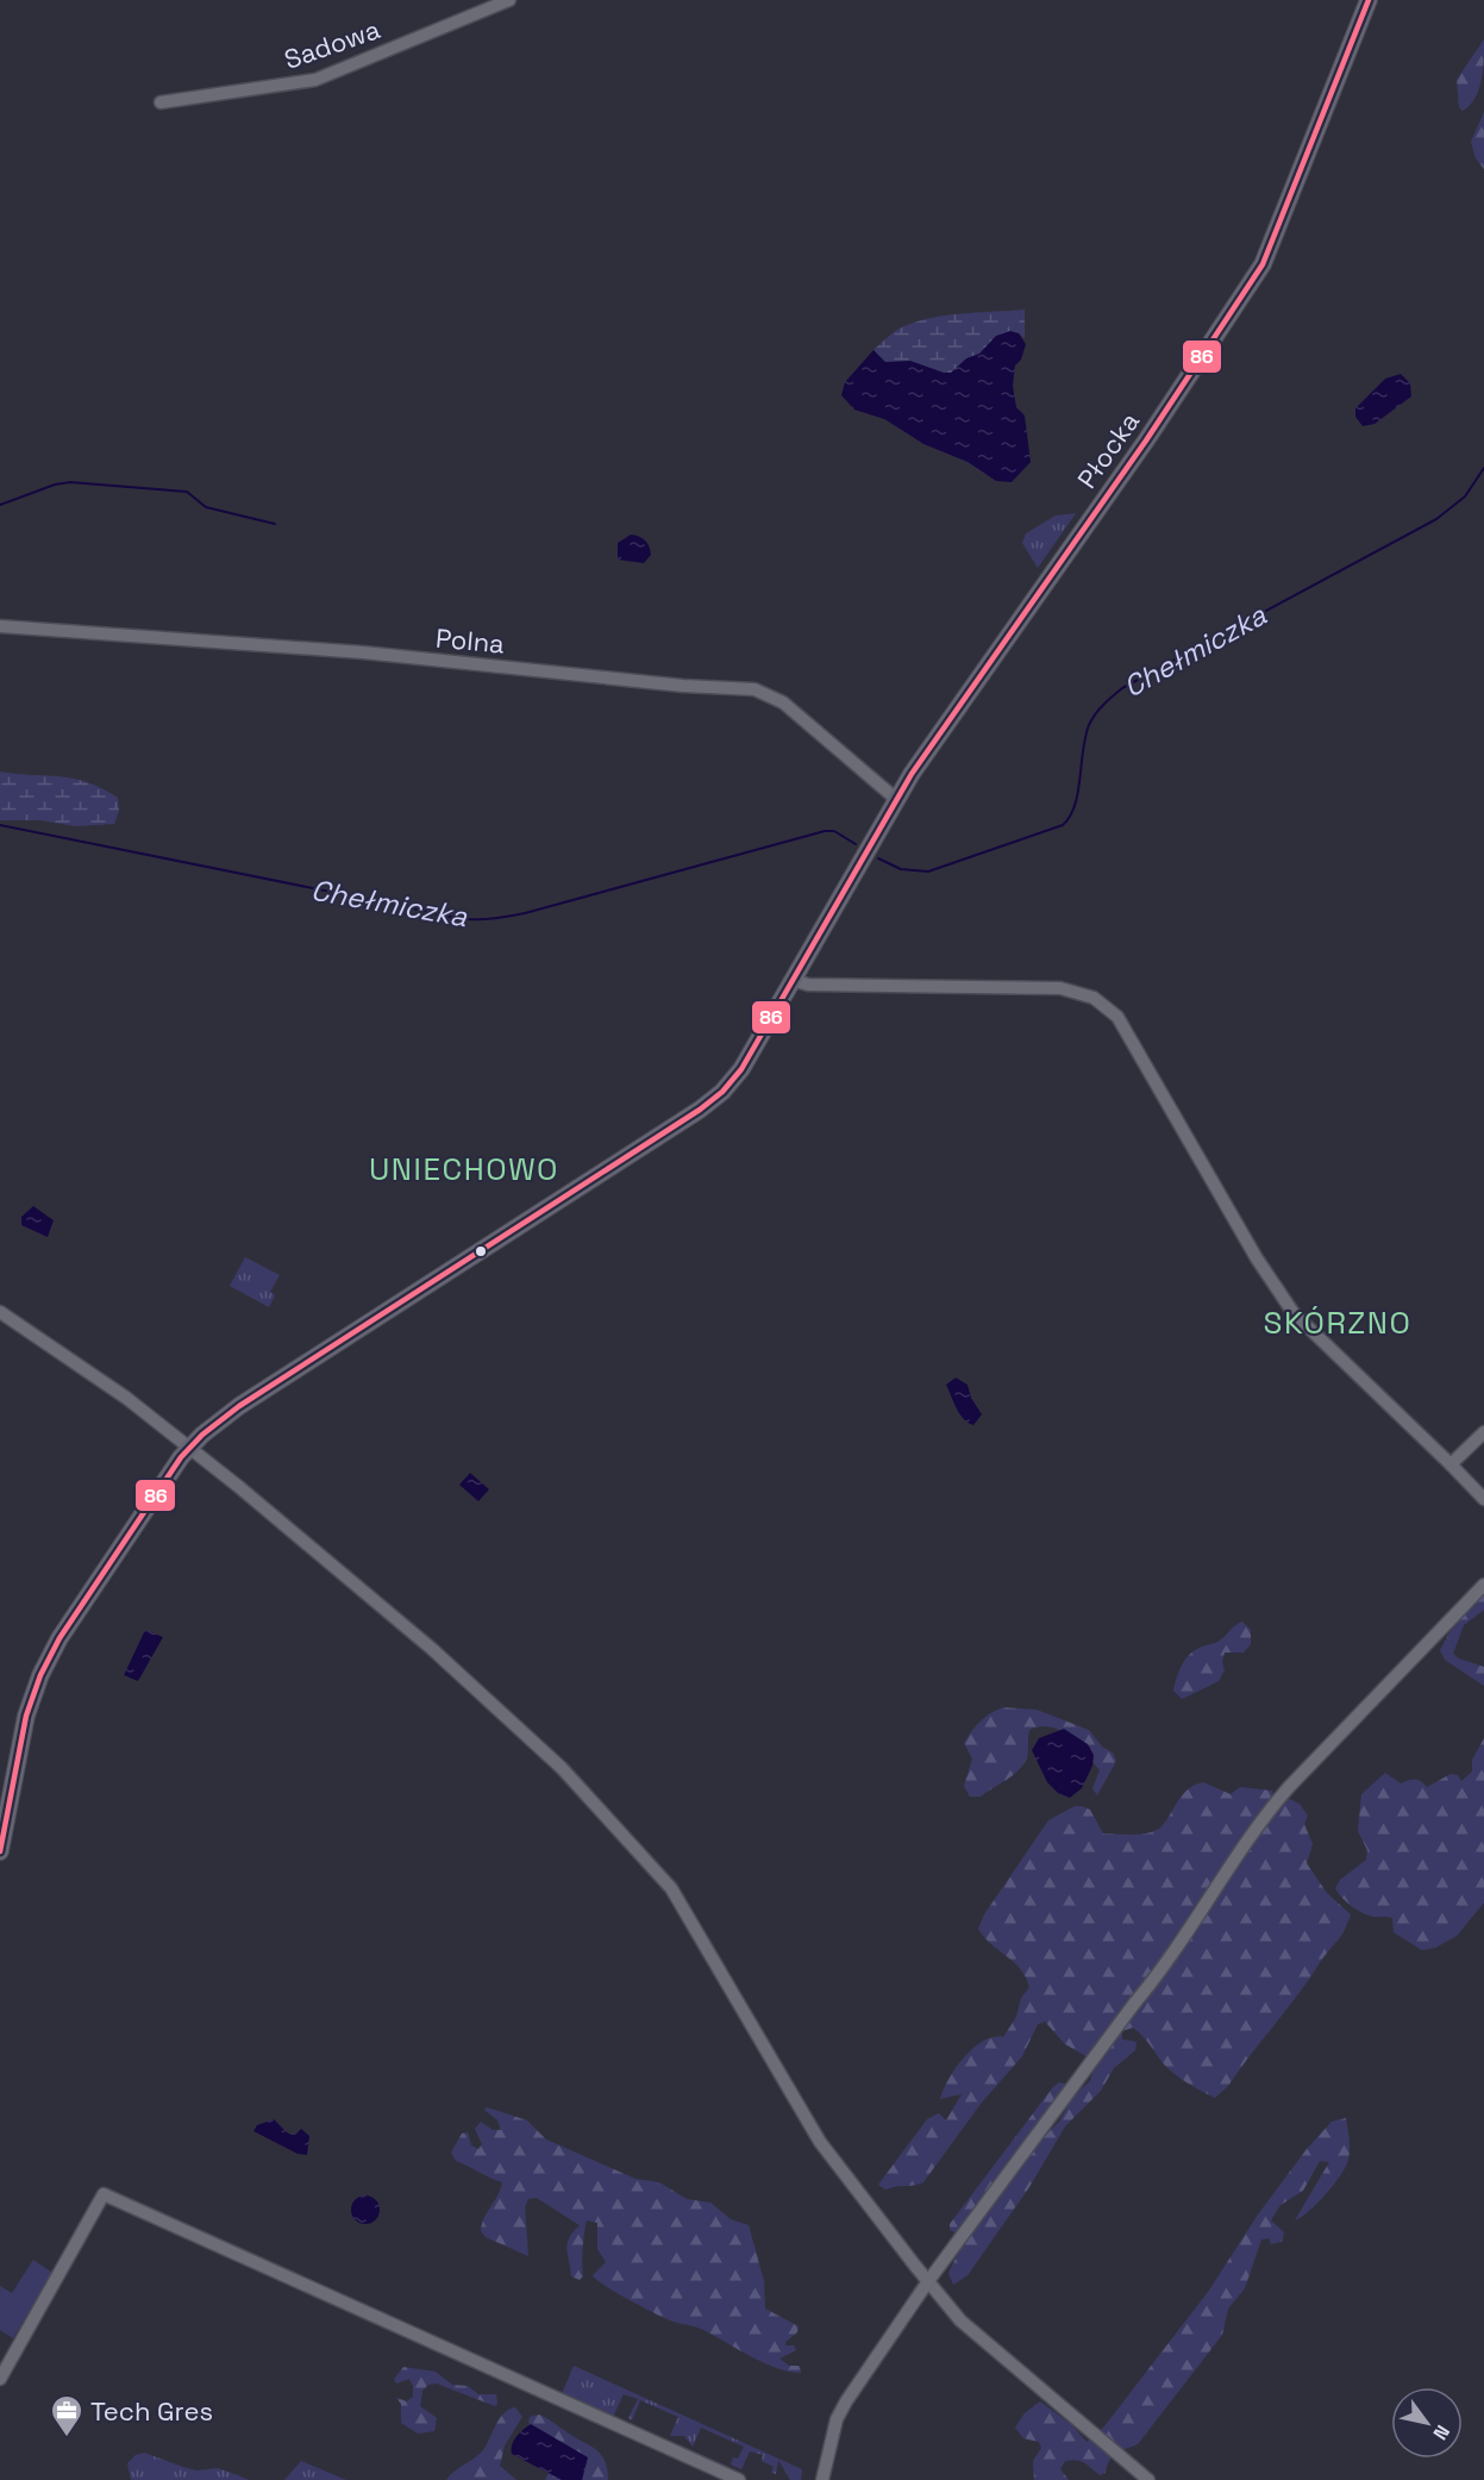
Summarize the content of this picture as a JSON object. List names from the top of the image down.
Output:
{
  "streets": {
    "main road": ["Płocka"],
    "street": ["Sadowa", "Polna"]
  },
  "crossings": [
    ["Płocka", "Polna"]
  ],
  "districts": ["UNIECHOWO", "SKÓRZNO"],
  "water": ["Chełmiczka"],
  "places": {
    "office": ["Tech Gres"]
  },
  "lines": ["transit line 86"],
  "north": "bottom right"
}
